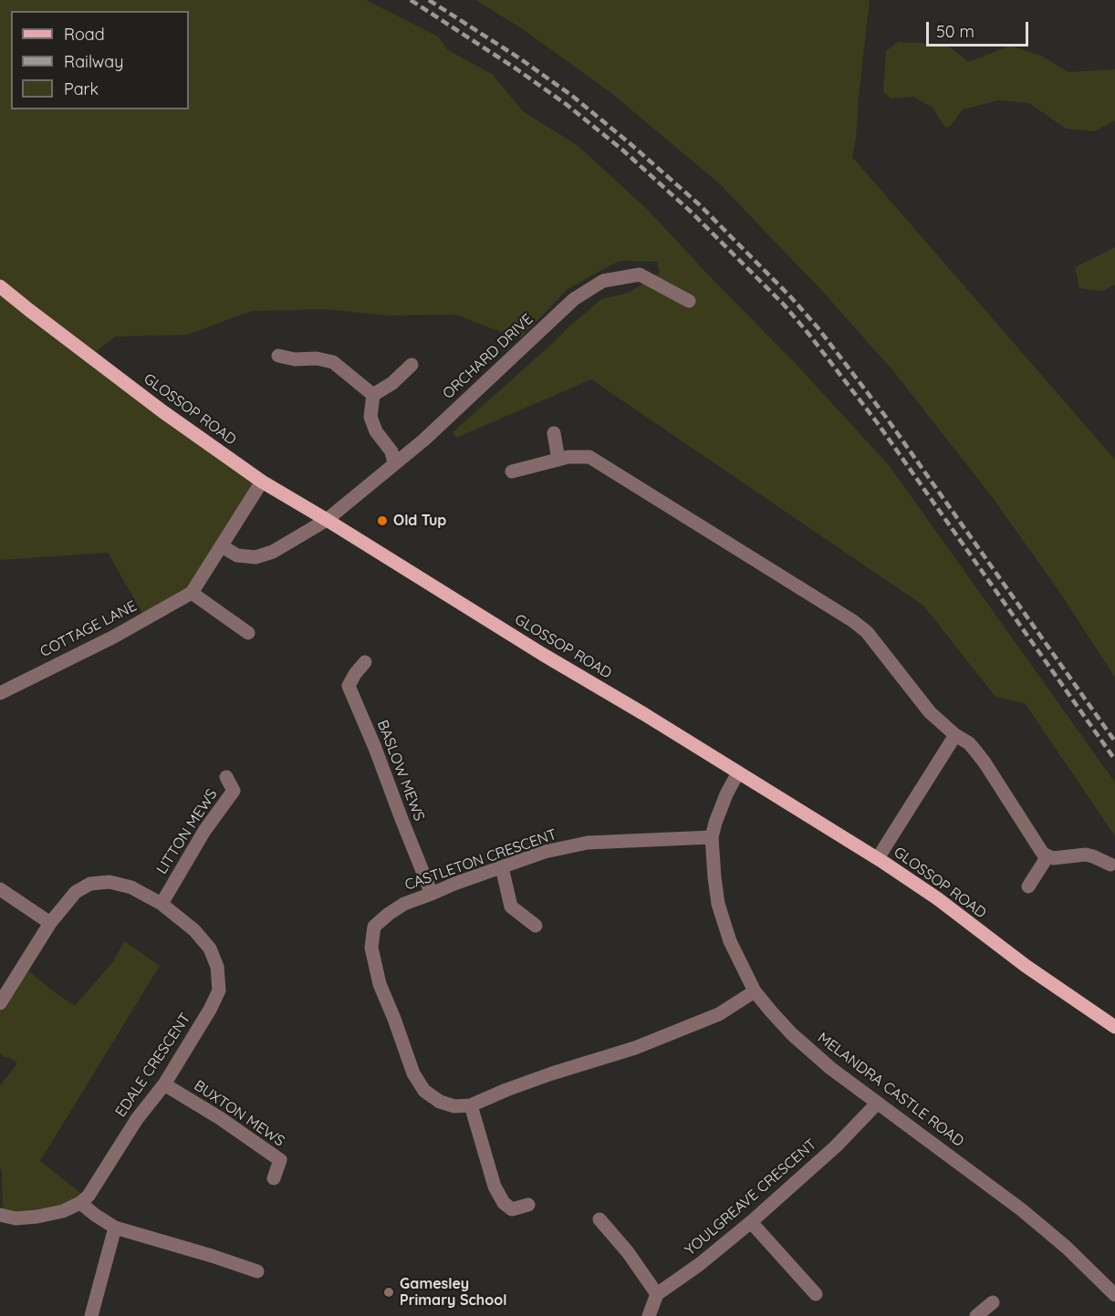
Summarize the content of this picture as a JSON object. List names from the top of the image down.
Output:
{
  "streets": {
    "main road": ["GLOSSOP ROAD"],
    "street": [
      "ORCHARD DRIVE",
      "COTTAGE LANE",
      "BASLOW MEWS",
      "LITTON MEWS",
      "CASTLETON CRESCENT",
      "EDALE CRESCENT",
      "MELANDRA CASTLE ROAD",
      "BUXTON MEWS",
      "YOULGREAVE CRESCENT"
    ]
  },
  "crossings": [
    ["ORCHARD DRIVE", "GLOSSOP ROAD"],
    ["GLOSSOP ROAD", "COTTAGE LANE"],
    ["GLOSSOP ROAD", "MELANDRA CASTLE ROAD"],
    ["BASLOW MEWS", "CASTLETON CRESCENT"],
    ["LITTON MEWS", "EDALE CRESCENT"],
    ["CASTLETON CRESCENT", "MELANDRA CASTLE ROAD"],
    ["EDALE CRESCENT", "BUXTON MEWS"],
    ["MELANDRA CASTLE ROAD", "YOULGREAVE CRESCENT"]
  ],
  "places": ["Old Tup", "Gamesley Primary School"],
  "legend": ["Road", "Railway", "Park"],
  "scale_bar": "50 m"
}
